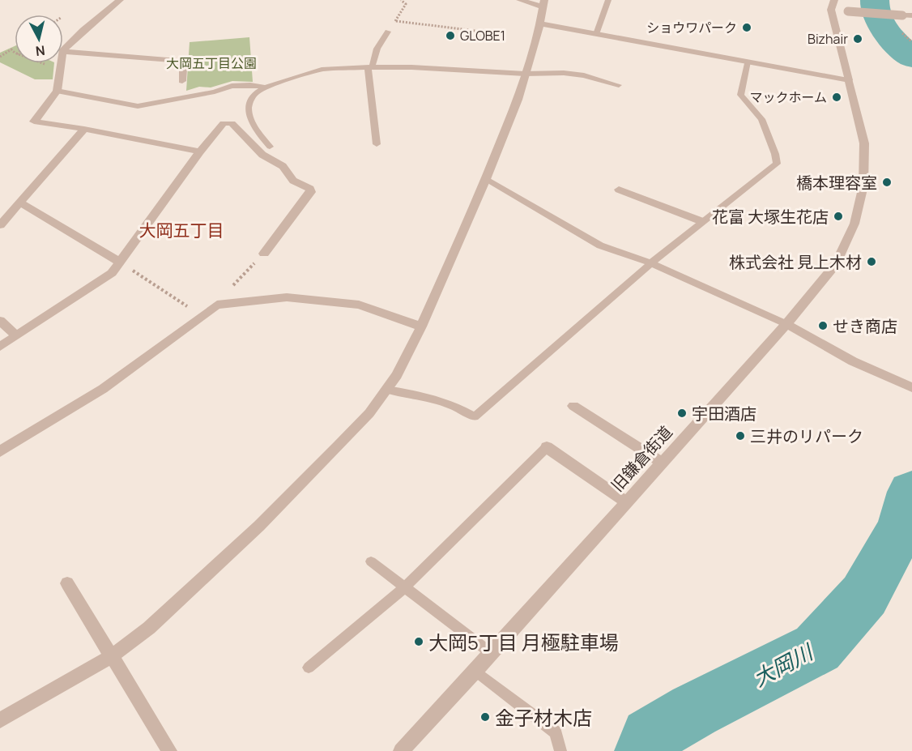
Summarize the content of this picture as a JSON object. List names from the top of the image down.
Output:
{
  "streets": {
    "street": ["旧鎌倉街道"]
  },
  "districts": ["大岡五丁目"],
  "water": ["大岡川"],
  "parks": ["大岡五丁目公園"],
  "places": [
    "ショウワパーク",
    "GLOBE1",
    "Bizhair",
    "マックホーム",
    "橋本理容室",
    "花富 大塚生花店",
    "株式会社 見上木材",
    "せき商店",
    "宇田酒店",
    "三井のリパーク",
    "大岡5丁目 月極駐車場",
    "金子材木店"
  ],
  "north": "bottom"
}
